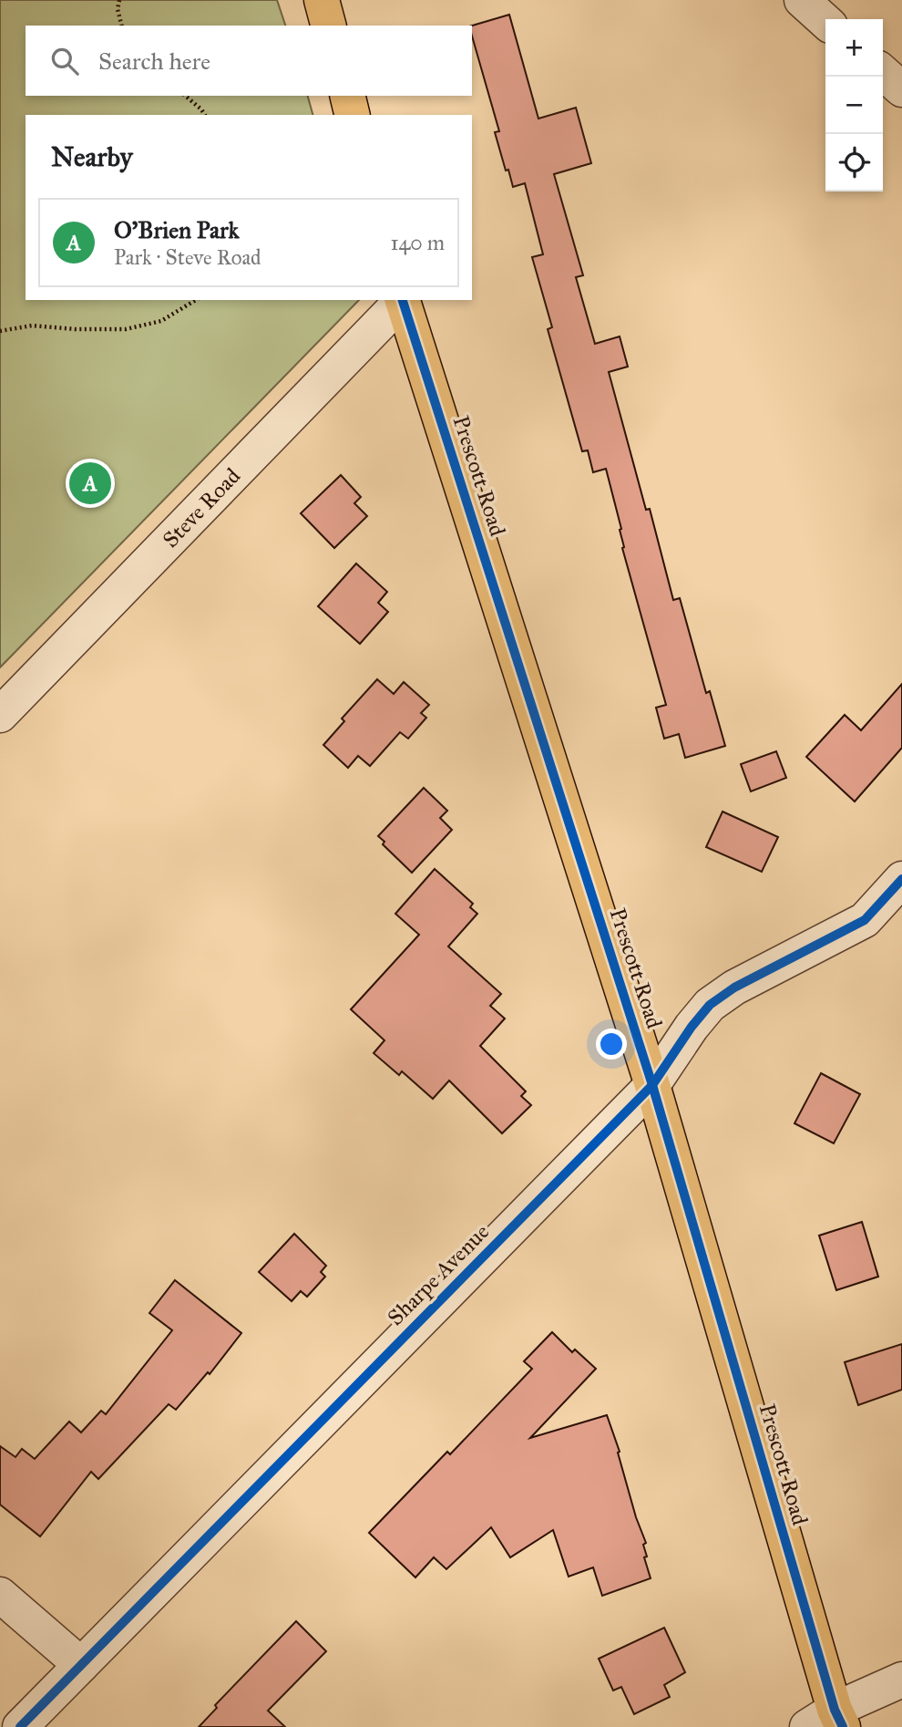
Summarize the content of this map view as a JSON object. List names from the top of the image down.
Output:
{
  "streets": {
    "main road": ["Prescott Road"],
    "street": ["Steve Road", "Sharpe Avenue"]
  },
  "crossings": [
    ["Prescott Road", "Sharpe Avenue"]
  ],
  "page": {
    "map_buttons": ["+", "−"],
    "search": "Search here",
    "heading": "Nearby",
    "list": [
      {
        "mark": "A",
        "name": "O'Brien Park",
        "note": "Park · Steve Road",
        "value": "140 m"
      }
    ],
    "pins": "A"
  }
}
